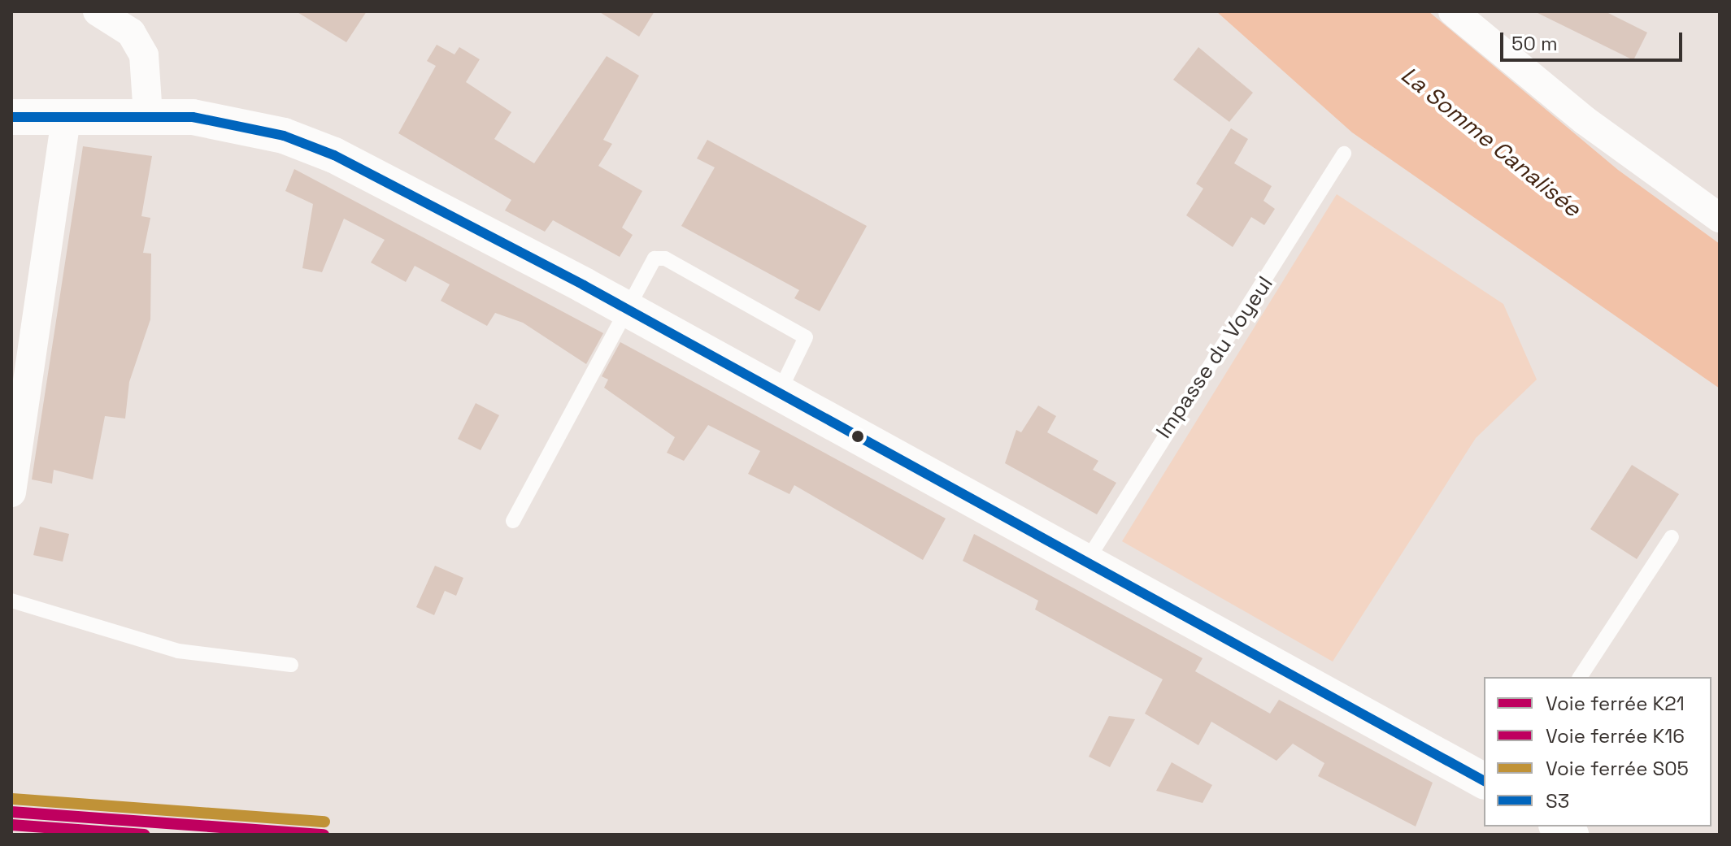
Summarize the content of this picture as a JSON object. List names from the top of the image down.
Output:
{
  "streets": {
    "lane": ["Impasse du Voyeul"]
  },
  "water": ["La Somme Canalisée"],
  "lines": [
    "transit line S3",
    "rail line S05",
    "rail line K21",
    "rail line K16"
  ],
  "legend": [
    "Voie ferrée K21",
    "Voie ferrée K16",
    "Voie ferrée S05",
    "S3"
  ],
  "scale_bar": "50 m"
}
